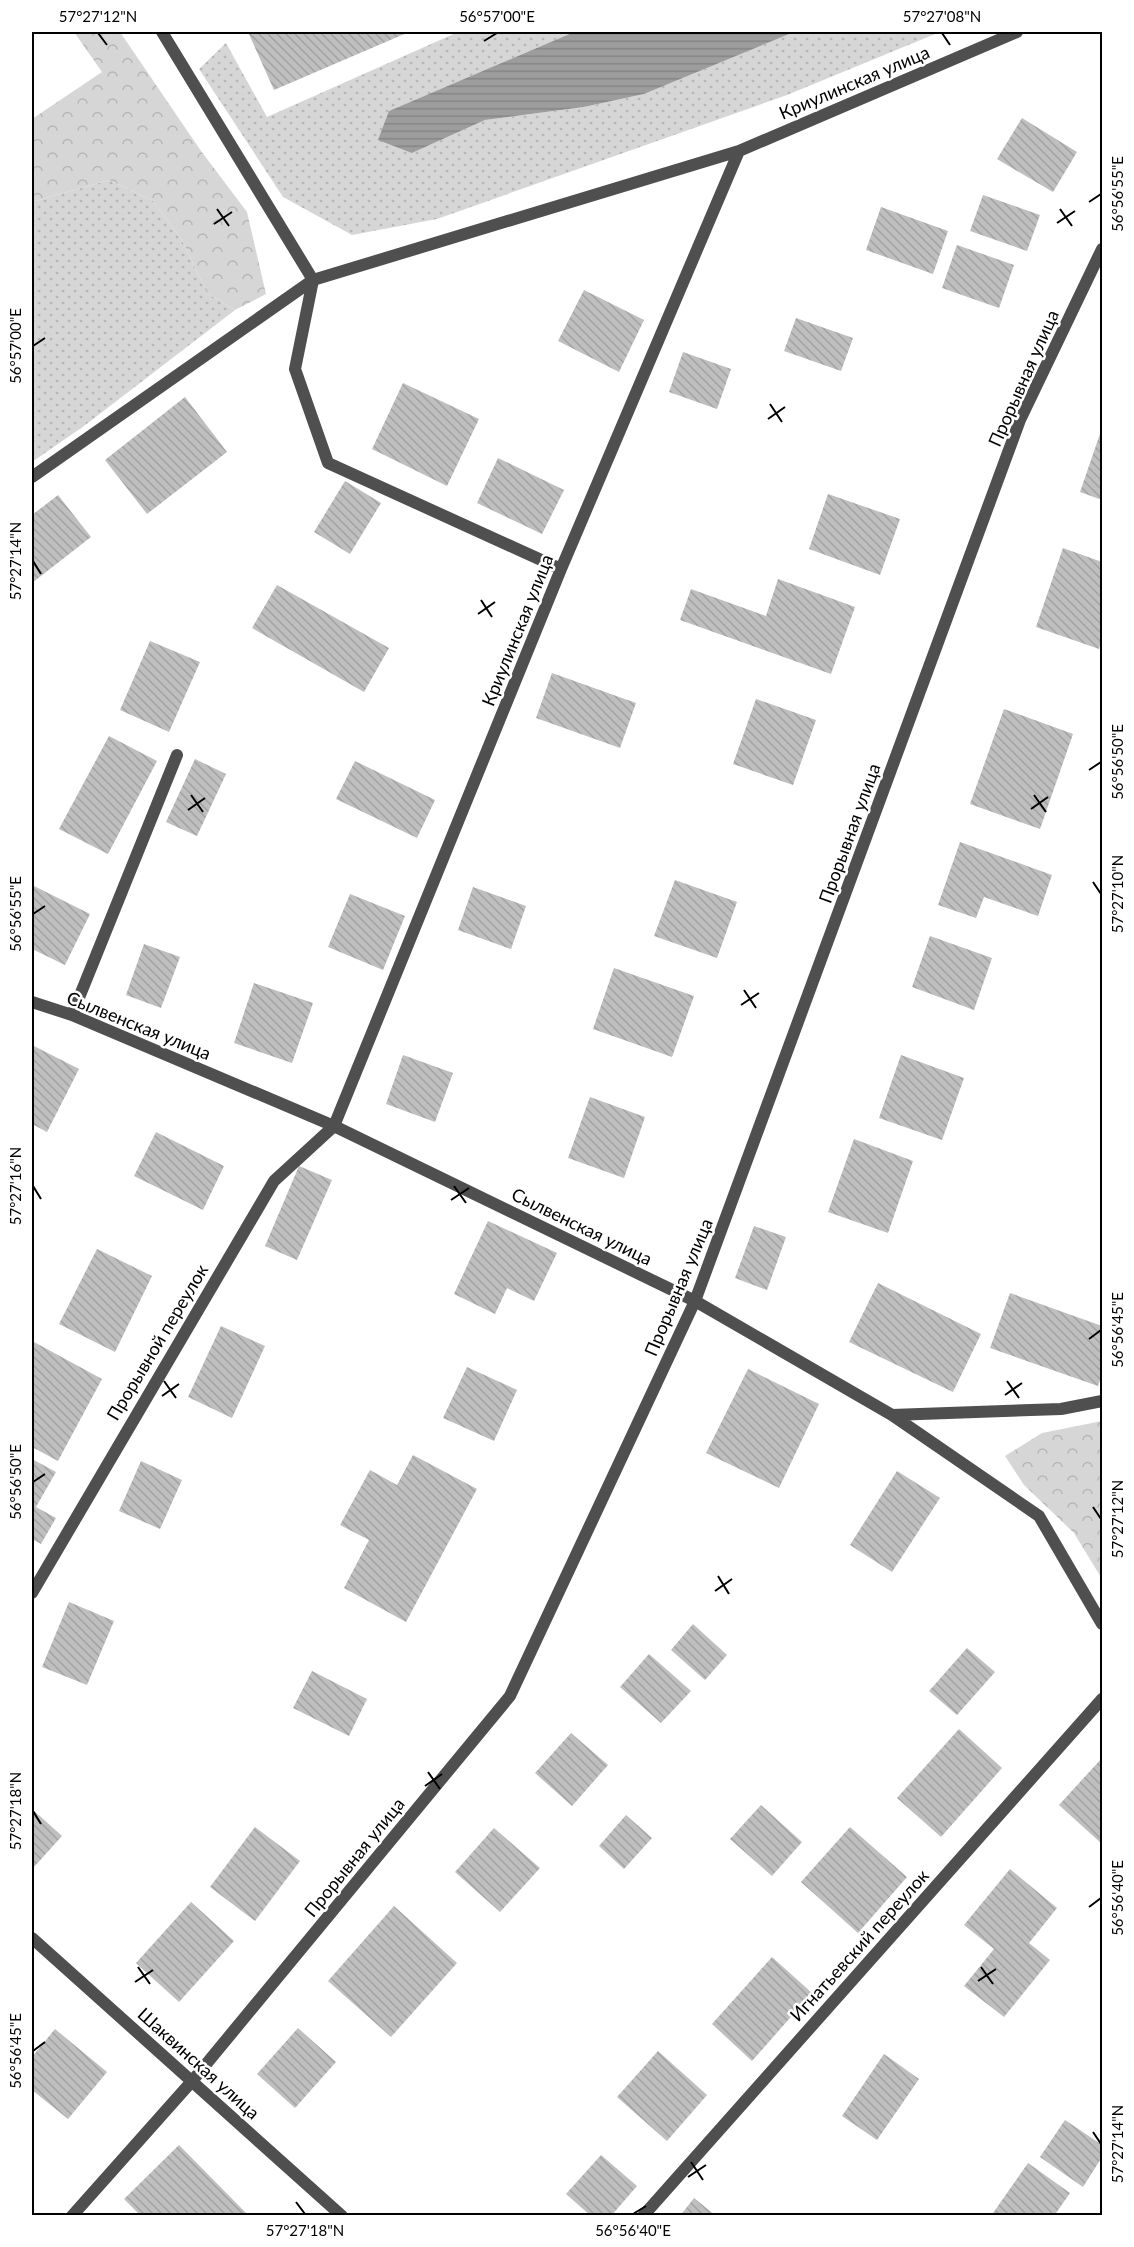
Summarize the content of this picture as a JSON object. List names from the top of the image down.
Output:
{
  "streets": {
    "street": [
      "Криулинская улица",
      "Прорывная улица",
      "Сылвенская улица",
      "Прорывной переулок",
      "Игнатьевский переулок",
      "Шаквинская улица"
    ]
  },
  "crossings": [
    ["Криулинская улица", "Сылвенская улица"],
    ["Криулинская улица", "Прорывной переулок"],
    ["Прорывная улица", "Сылвенская улица"],
    ["Прорывная улица", "Шаквинская улица"],
    ["Сылвенская улица", "Прорывной переулок"]
  ],
  "coordinates": [
    "57°27'12\"N",
    "56°57'00\"E",
    "57°27'08\"N",
    "56°56'55\"E",
    "57°27'14\"N",
    "56°56'50\"E",
    "57°27'10\"N",
    "57°27'16\"N",
    "56°56'45\"E",
    "57°27'18\"N",
    "56°56'40\"E"
  ]
}
